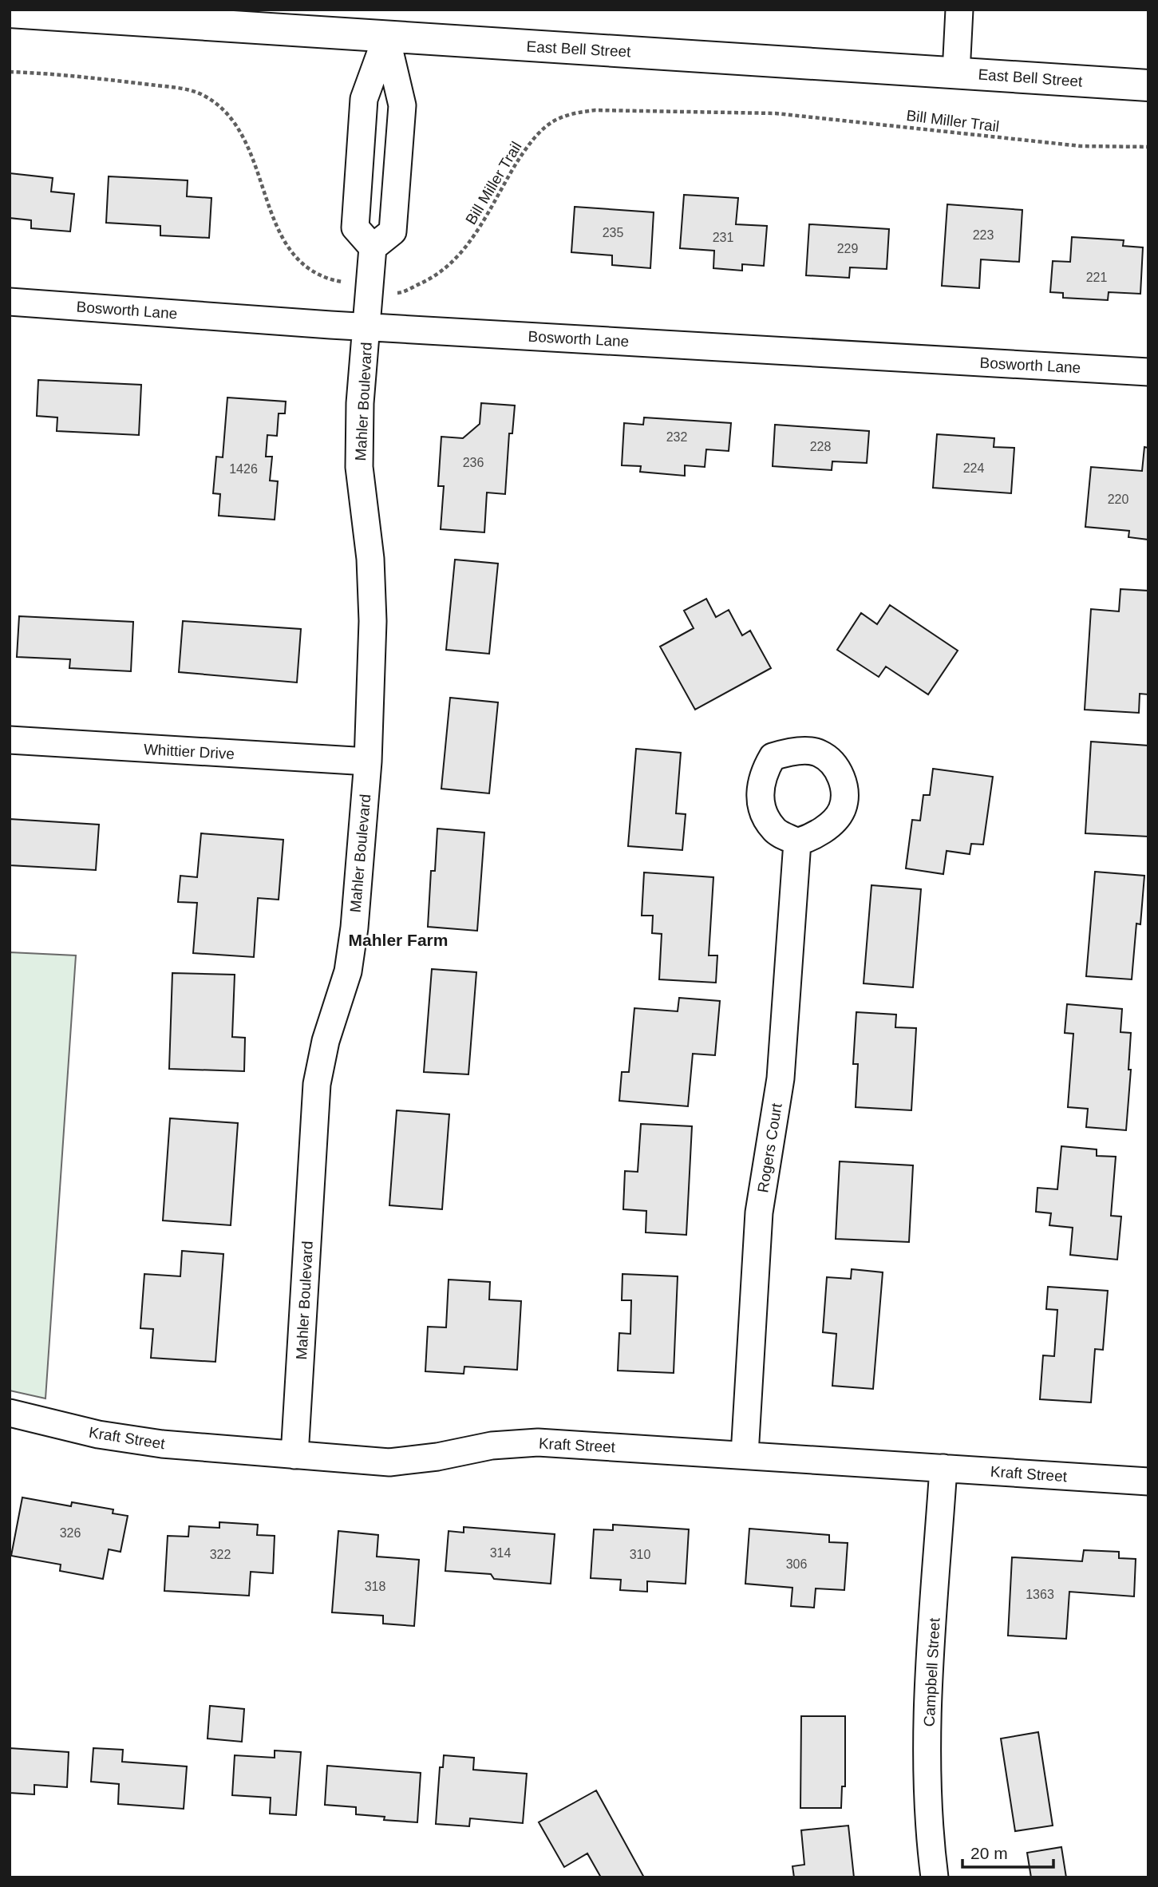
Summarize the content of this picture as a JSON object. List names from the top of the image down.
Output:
{
  "streets": {
    "main road": ["East Bell Street"],
    "street": [
      "Bosworth Lane",
      "Mahler Boulevard",
      "Whittier Drive",
      "Rogers Court",
      "Kraft Street",
      "Campbell Street"
    ],
    "path": ["Bill Miller Trail"]
  },
  "crossings": [
    ["Bill Miller Trail", "Mahler Boulevard"],
    ["Bosworth Lane", "Mahler Boulevard"],
    ["Mahler Boulevard", "Whittier Drive"],
    ["Mahler Boulevard", "Kraft Street"],
    ["Rogers Court", "Kraft Street"],
    ["Kraft Street", "Campbell Street"]
  ],
  "districts": ["Mahler Farm"],
  "house_numbers": [
    "235",
    "223",
    "231",
    "229",
    "221",
    "232",
    "228",
    "236",
    "224",
    "1426",
    "220",
    "326",
    "314",
    "322",
    "310",
    "306",
    "318",
    "1363"
  ],
  "scale_bar": "20 m"
}
